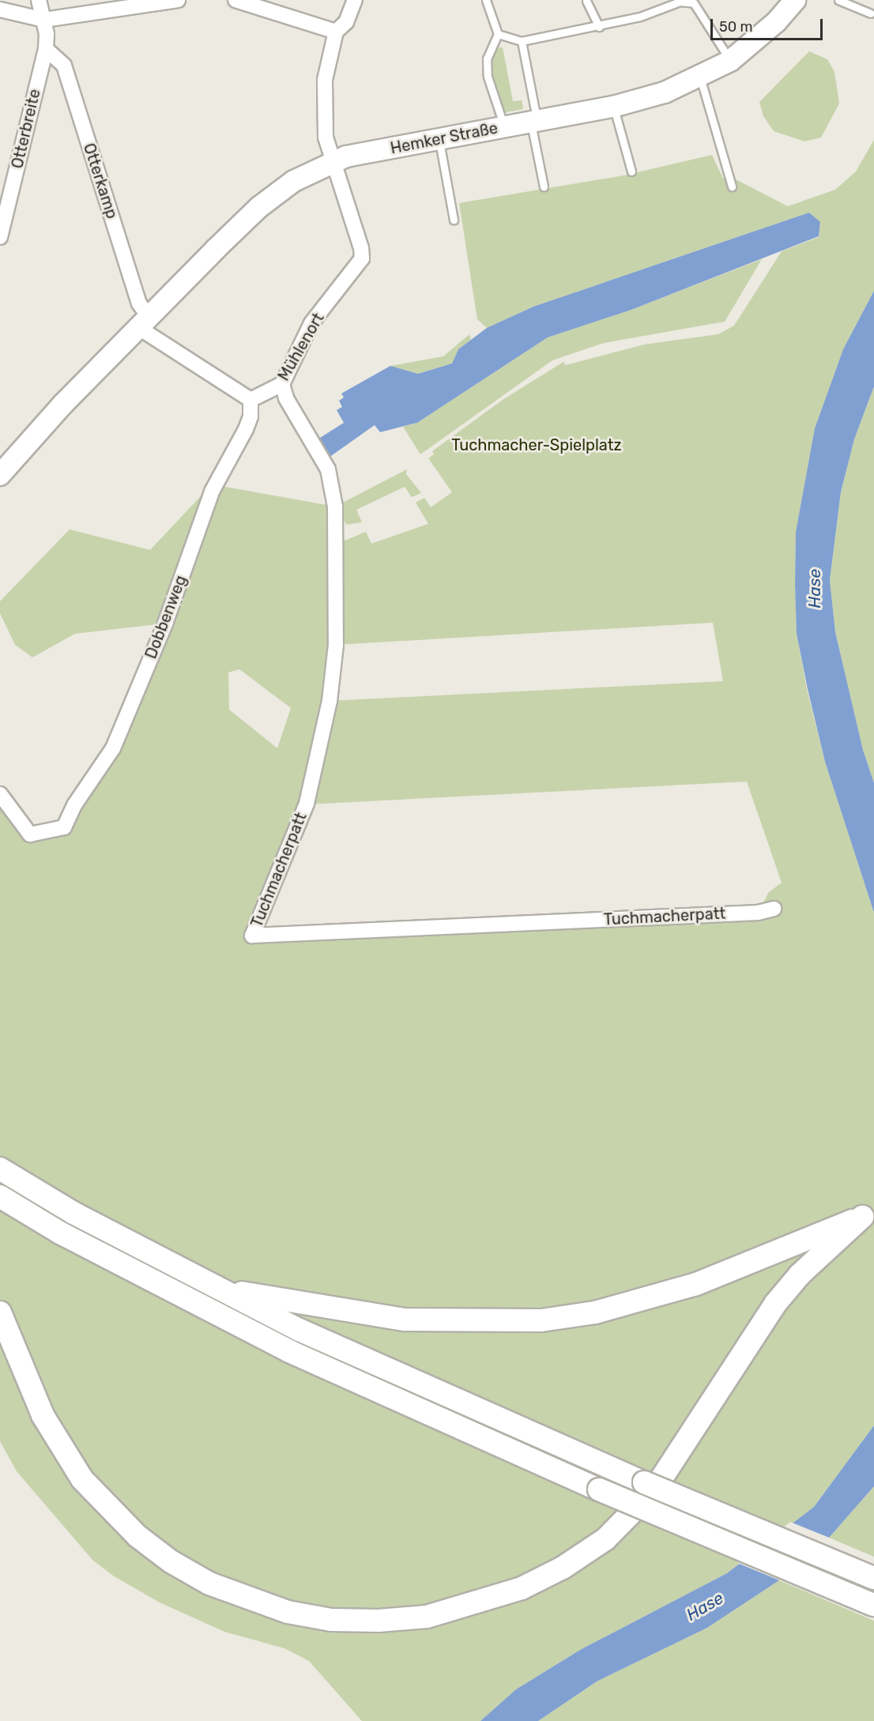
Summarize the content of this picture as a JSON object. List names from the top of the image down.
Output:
{
  "streets": {
    "main road": ["Hemker Straße"],
    "street": [
      "Otterbreite",
      "Otterkamp",
      "Mühlenort",
      "Dobbenweg",
      "Tuchmacherpatt"
    ]
  },
  "crossings": [
    ["Otterbreite", "Otterkamp"],
    ["Hemker Straße", "Otterkamp"],
    ["Hemker Straße", "Mühlenort"],
    ["Mühlenort", "Dobbenweg"],
    ["Mühlenort", "Tuchmacherpatt"]
  ],
  "water": ["Hase"],
  "parks": ["Tuchmacher-Spielplatz"],
  "scale_bar": "50 m"
}
